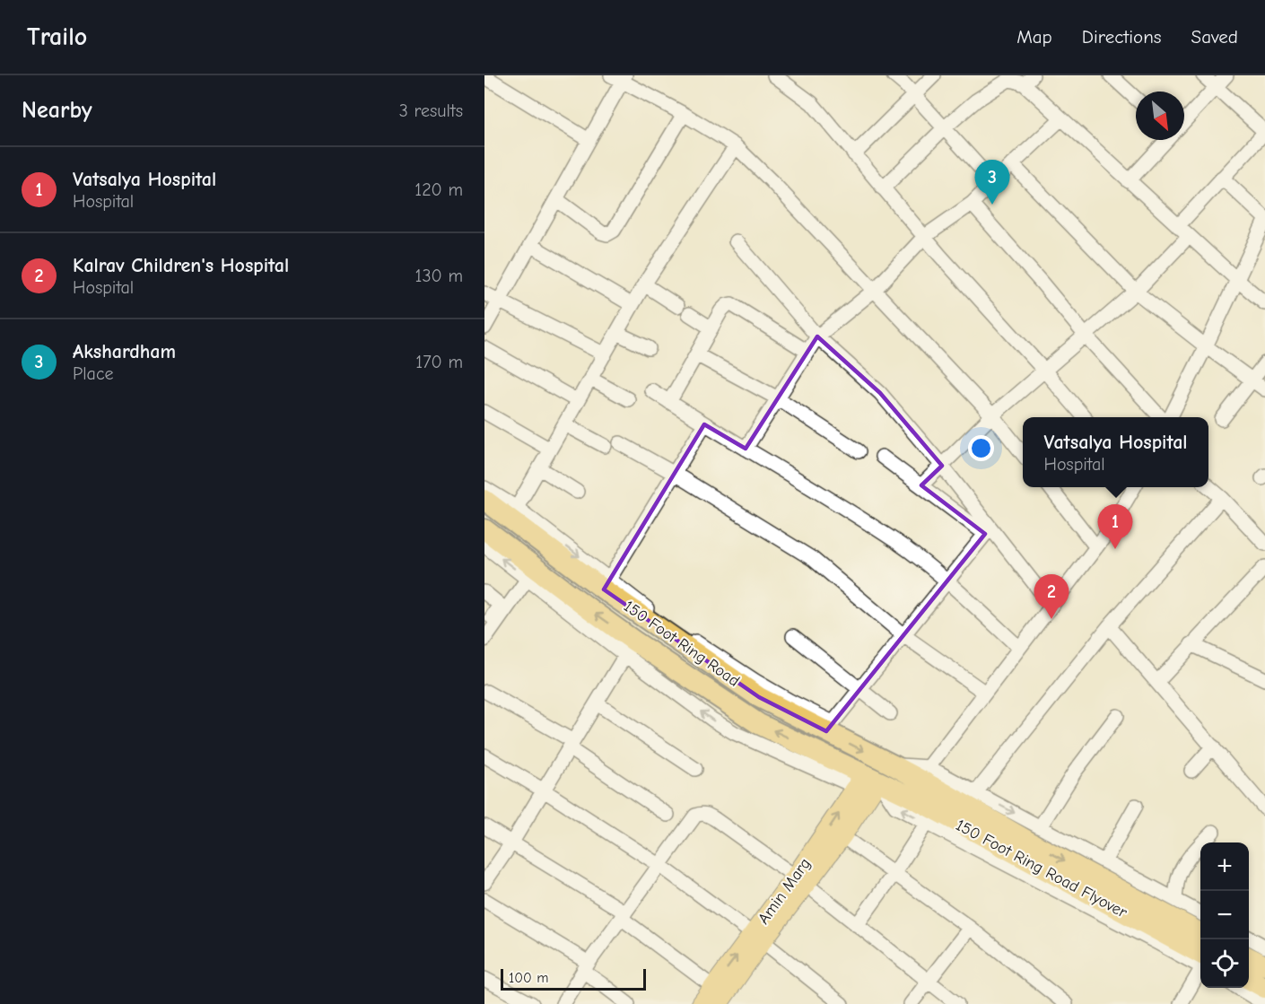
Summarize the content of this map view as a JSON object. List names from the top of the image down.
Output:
{
  "streets": {
    "highway": ["150 Foot Ring Road", "150 Foot Ring Road Flyover"],
    "main road": ["Amin Marg"]
  },
  "crossings": [
    ["150 Foot Ring Road", "150 Foot Ring Road Flyover"],
    ["150 Foot Ring Road", "Amin Marg"],
    ["150 Foot Ring Road Flyover", "Amin Marg"]
  ],
  "scale_bar": "100 m",
  "north": "bottom right",
  "page": {
    "header": "Trailo",
    "nav": ["Map", "Directions", "Saved"],
    "heading": ["Nearby", "3 results"],
    "list": [
      {
        "mark": "1",
        "name": "Vatsalya Hospital",
        "note": "Hospital",
        "value": "120 m"
      },
      {
        "mark": "2",
        "name": "Kalrav Children's Hospital",
        "note": "Hospital",
        "value": "130 m"
      },
      {
        "mark": "3",
        "name": "Akshardham",
        "note": "Place",
        "value": "170 m"
      }
    ],
    "pins": ["3", "1", "2"],
    "popup": ["Vatsalya Hospital", "Hospital"],
    "map_buttons": ["+", "−"],
    "scale": "100 m"
  }
}
